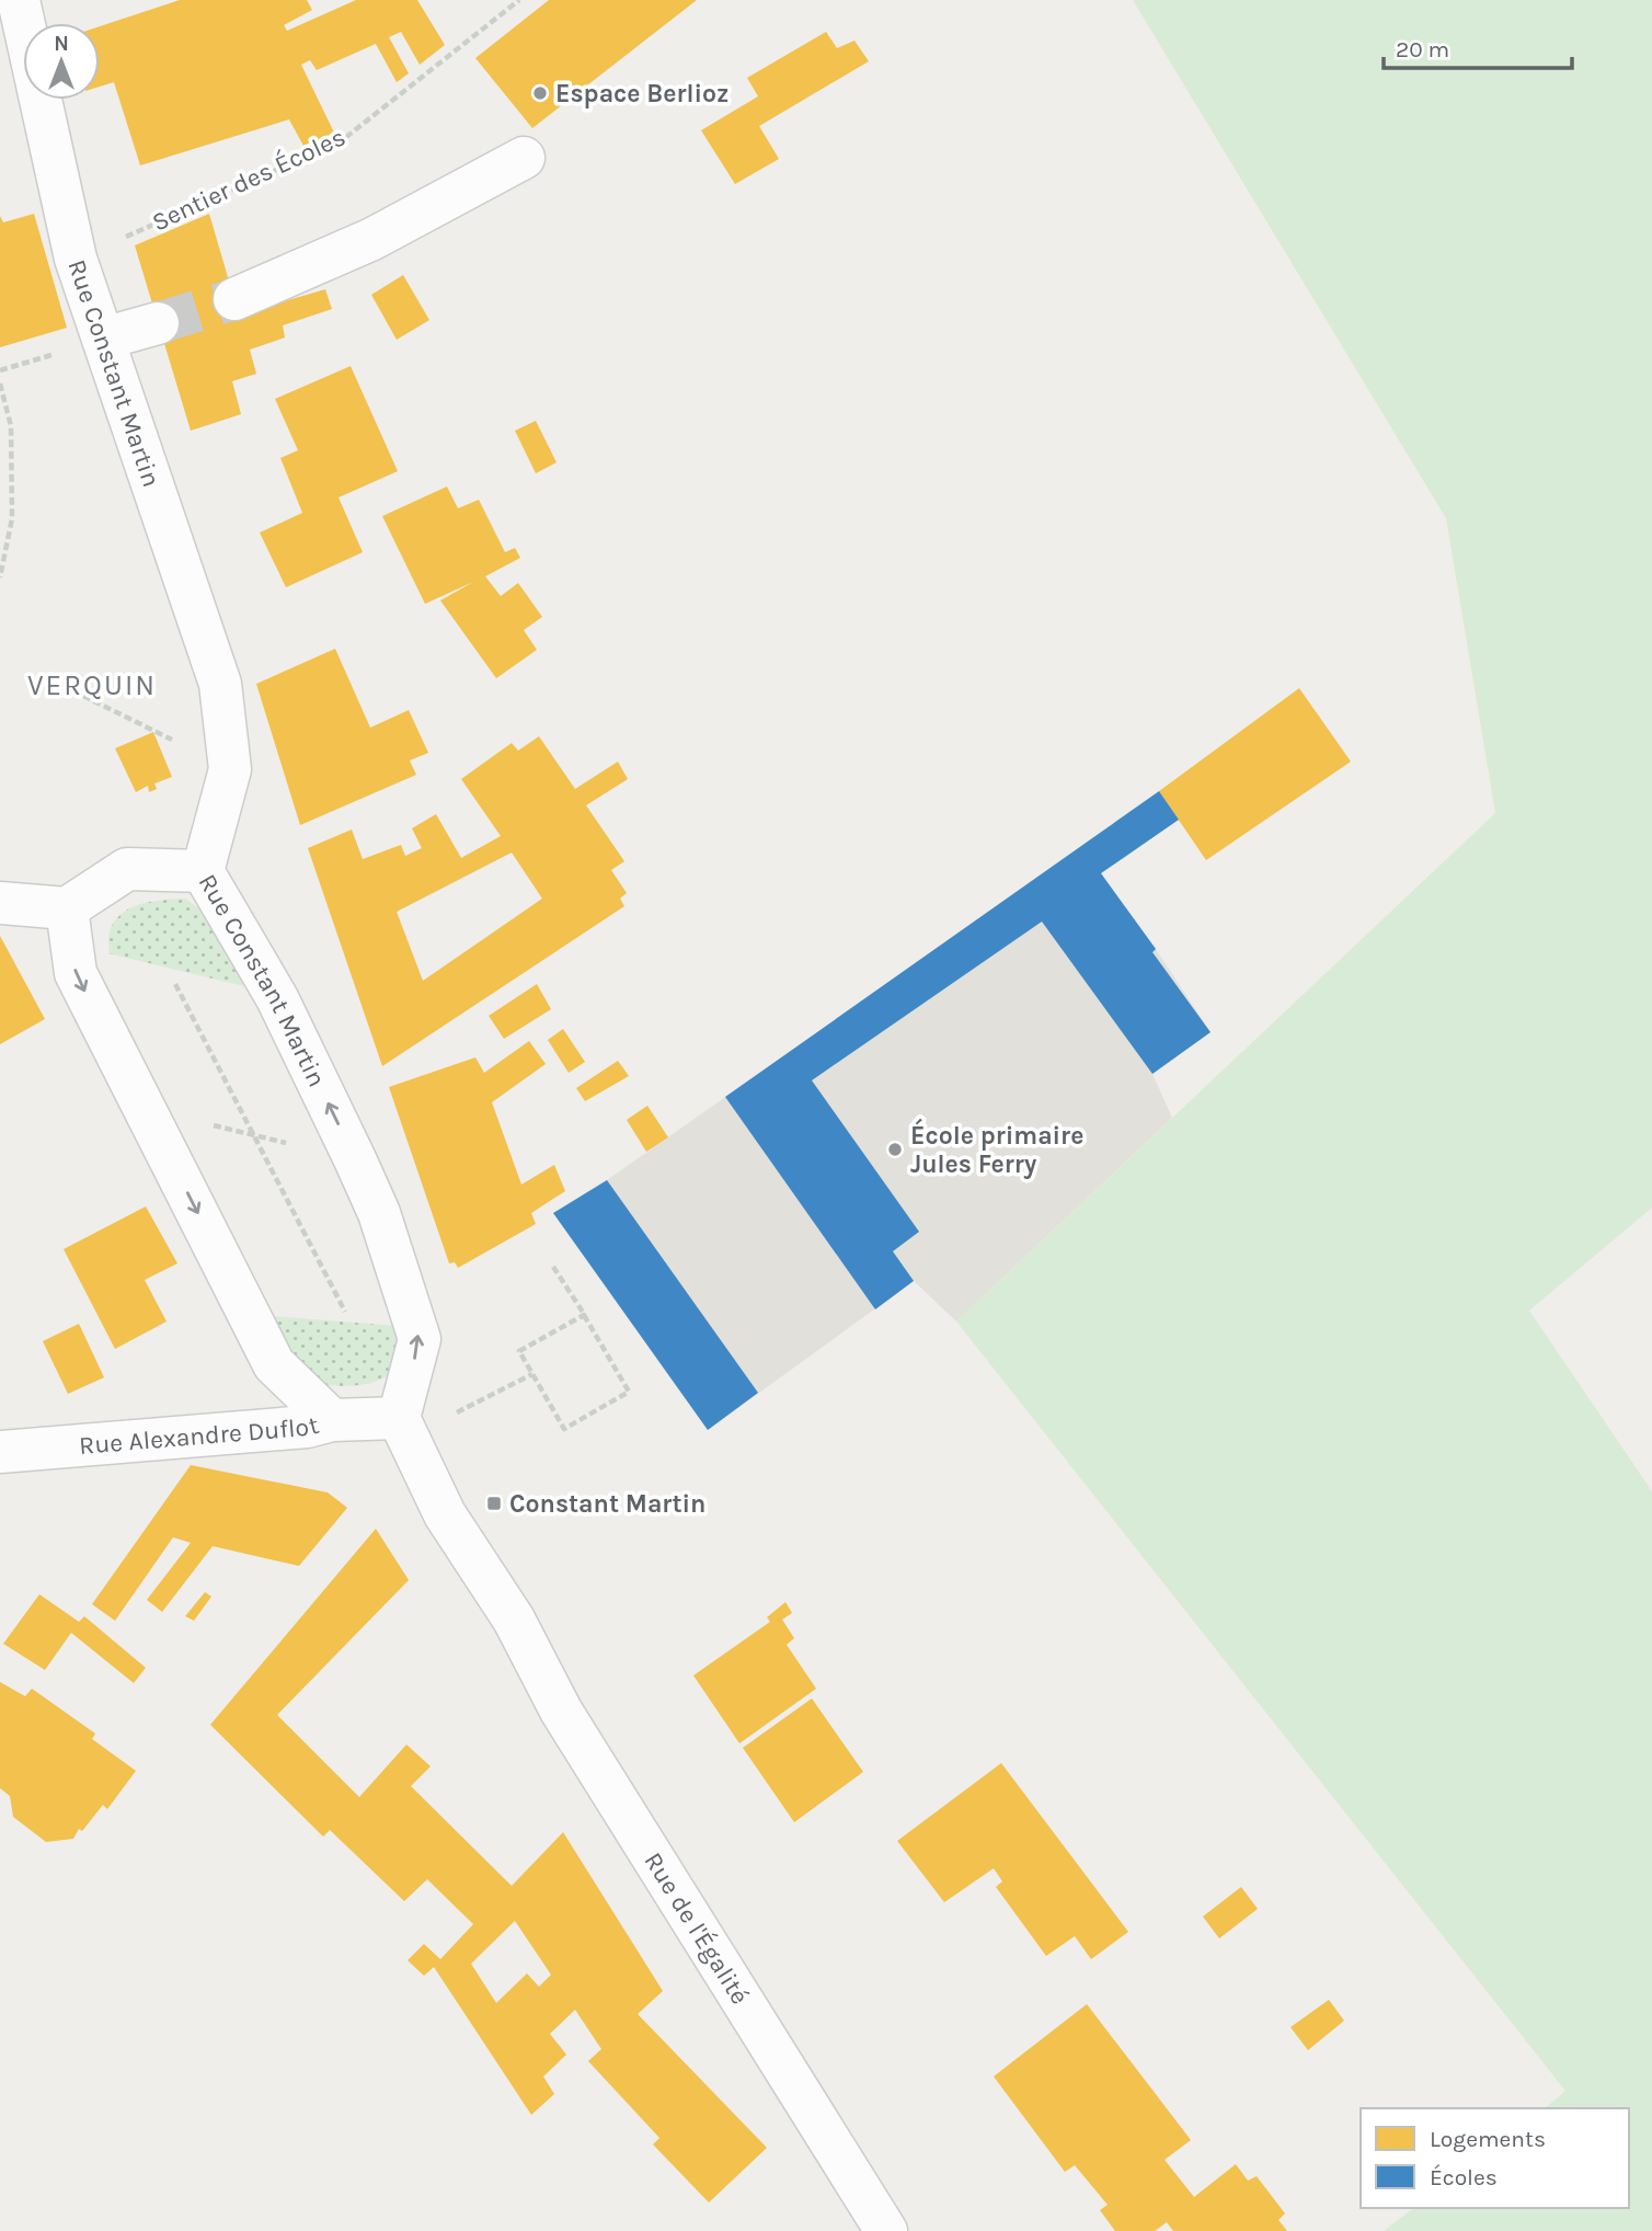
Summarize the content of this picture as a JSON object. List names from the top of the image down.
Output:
{
  "streets": {
    "street": ["Rue Constant Martin", "Rue Alexandre Duflot", "Rue de l'Égalité"],
    "path": ["Sentier des Écoles"]
  },
  "crossings": [
    ["Sentier des Écoles", "Rue Constant Martin"],
    ["Rue Constant Martin", "Rue Alexandre Duflot"],
    ["Rue Constant Martin", "Rue de l'Égalité"],
    ["Rue Alexandre Duflot", "Rue de l'Égalité"]
  ],
  "districts": ["VERQUIN"],
  "places": {
    "other": ["Espace Berlioz", "École primaire Jules Ferry"],
    "transit": ["Constant Martin"]
  },
  "legend": ["Logements", "Écoles"],
  "scale_bar": "20 m",
  "north": "top"
}
